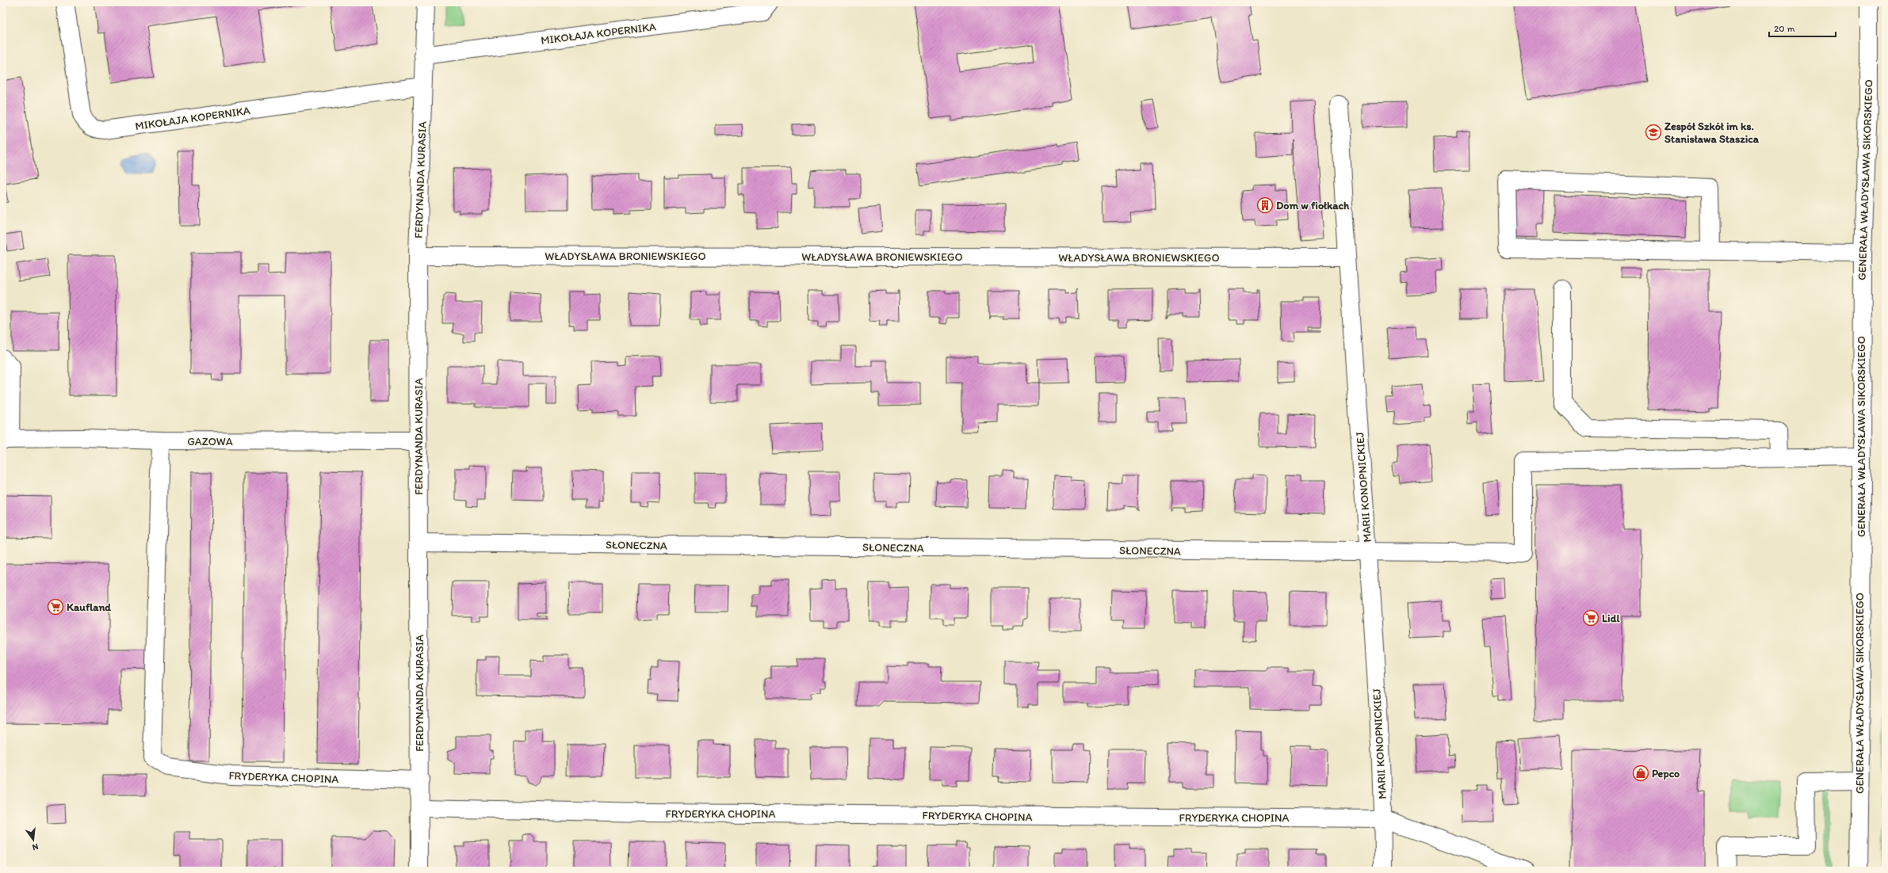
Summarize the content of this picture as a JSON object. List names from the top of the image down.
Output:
{
  "streets": {
    "street": [
      "MIKOŁAJA KOPERNIKA",
      "FERDYNANDA KURASIA",
      "GENERAŁA WŁADYSŁAWA SIKORSKIEGO",
      "WŁADYSŁAWA BRONIEWSKIEGO",
      "GAZOWA",
      "MARII KONOPNICKIEJ",
      "SŁONECZNA",
      "FRYDERYKA CHOPINA"
    ]
  },
  "crossings": [
    ["MIKOŁAJA KOPERNIKA", "FERDYNANDA KURASIA"],
    ["FERDYNANDA KURASIA", "WŁADYSŁAWA BRONIEWSKIEGO"],
    ["FERDYNANDA KURASIA", "GAZOWA"],
    ["FERDYNANDA KURASIA", "SŁONECZNA"],
    ["FERDYNANDA KURASIA", "FRYDERYKA CHOPINA"],
    ["WŁADYSŁAWA BRONIEWSKIEGO", "MARII KONOPNICKIEJ"],
    ["GAZOWA", "FRYDERYKA CHOPINA"],
    ["MARII KONOPNICKIEJ", "SŁONECZNA"],
    ["MARII KONOPNICKIEJ", "FRYDERYKA CHOPINA"]
  ],
  "places": {
    "school or university": ["Zespół Szkół im ks. Stanisława Staszica"],
    "building": ["Dom w fiołkach"],
    "supermarket": ["Kaufland", "Lidl"],
    "shop": ["Pepco"]
  },
  "scale_bar": "20 m",
  "north": "bottom"
}
